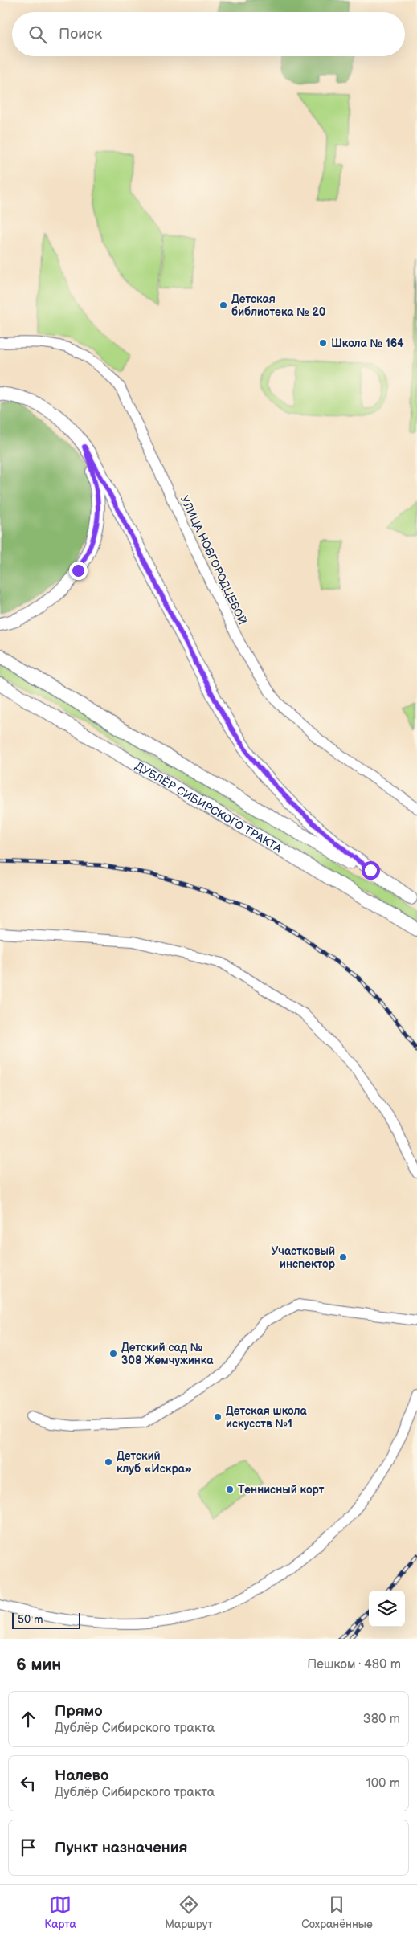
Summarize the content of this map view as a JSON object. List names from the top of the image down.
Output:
{
  "streets": {
    "main road": ["ДУБЛЁР СИБИРСКОГО ТРАКТА"],
    "street": ["УЛИЦА НОВГОРОДЦЕВОЙ"]
  },
  "places": [
    "Детская библиотека № 20",
    "Школа № 164",
    "Участковый инспектор",
    "Детский сад № 308 Жемчужинка",
    "Детская школа искусств №1",
    "Детский клуб «Искра»",
    "Теннисный корт"
  ],
  "scale_bar": "50 m",
  "page": {
    "search": "Поиск",
    "scale": "50 m",
    "heading": ["6 мин", "Пешком · 480 m"],
    "list": [
      ["Прямо", "Дублёр Сибирского тракта", "380 m"],
      ["Налево", "Дублёр Сибирского тракта", "100 m"],
      "Пункт назначения"
    ],
    "nav": ["Карта", "Маршрут", "Сохранённые"]
  }
}
